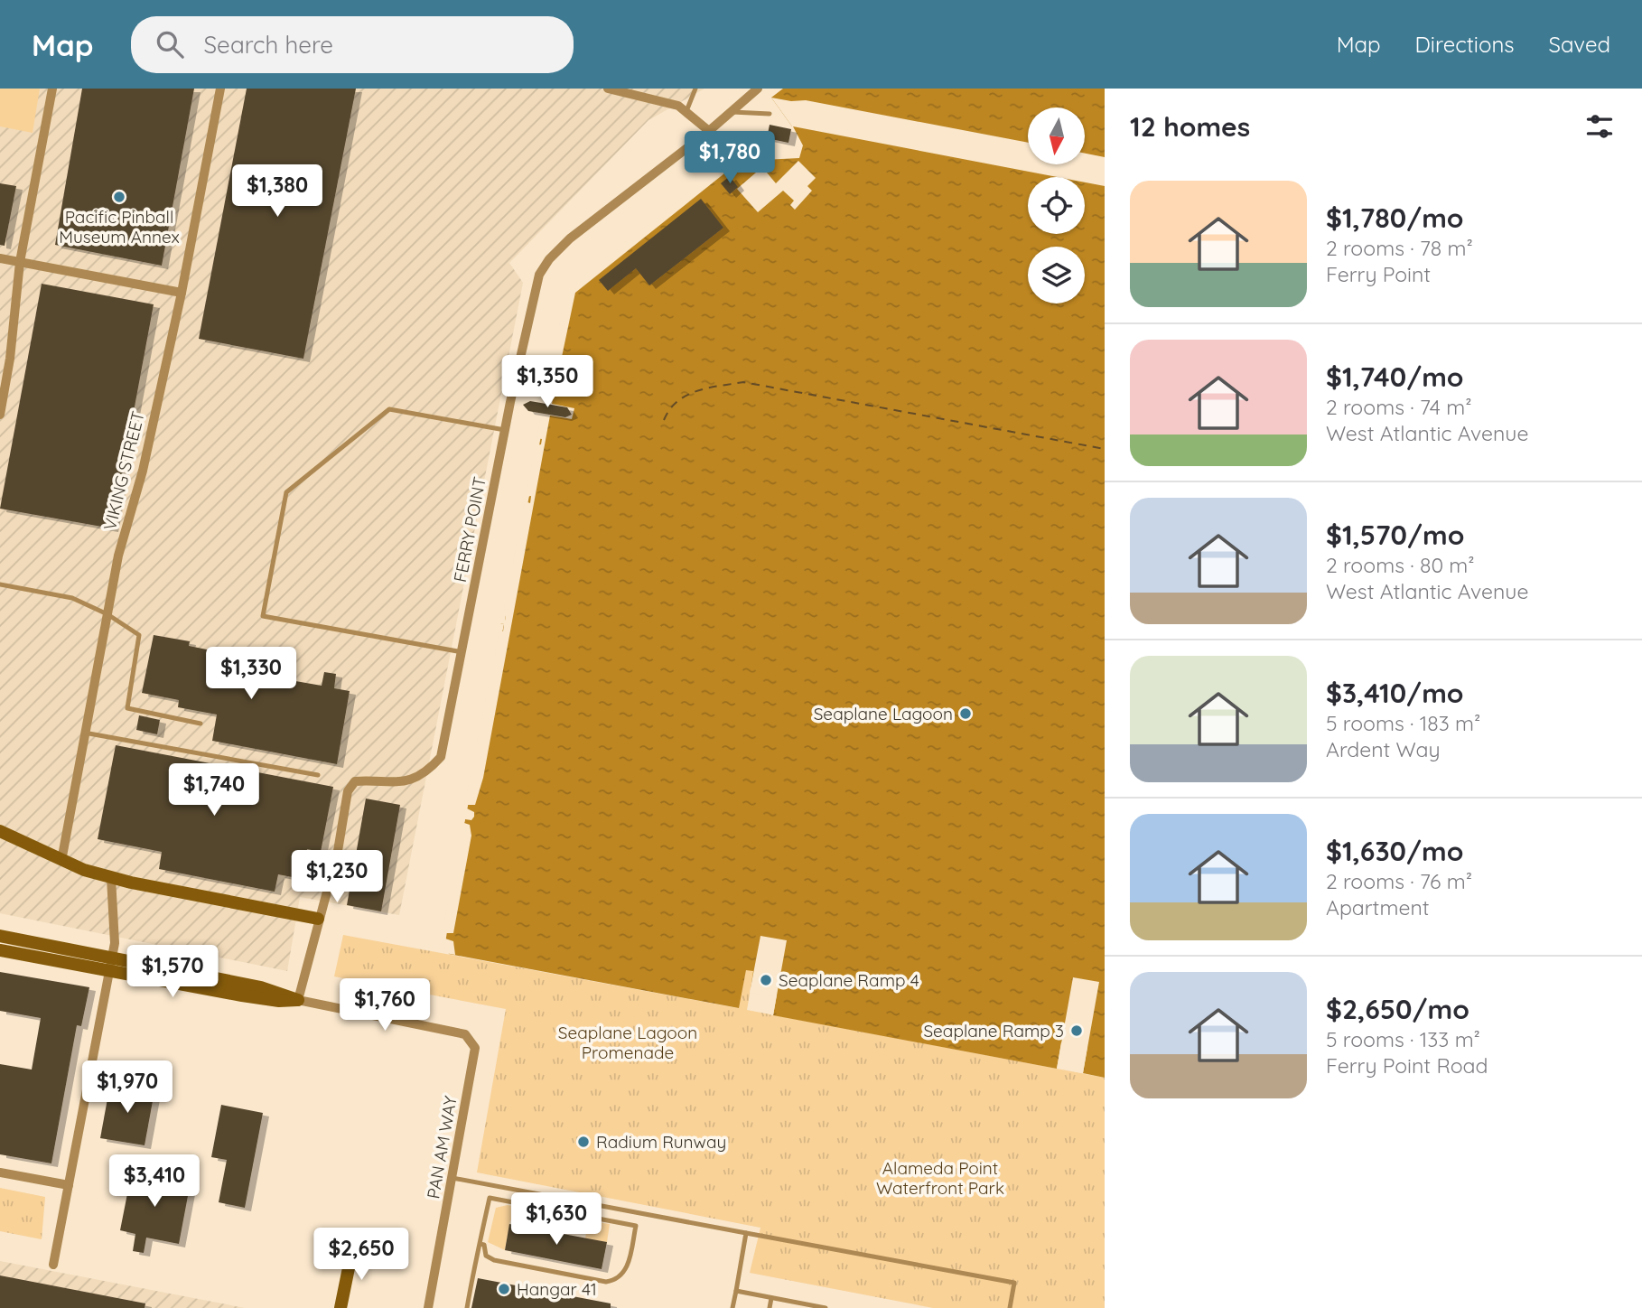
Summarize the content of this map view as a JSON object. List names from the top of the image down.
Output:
{
  "streets": {
    "street": ["VIKING STREET", "FERRY POINT", "PAN AM WAY"]
  },
  "crossings": [
    ["FERRY POINT", "PAN AM WAY"]
  ],
  "parks": ["Seaplane Lagoon Promenade", "Alameda Point Waterfront Park"],
  "places": [
    "Pacific Pinball Museum Annex",
    "Seaplane Lagoon",
    "Seaplane Ramp 4",
    "Seaplane Ramp 3",
    "Radium Runway",
    "Hangar 41"
  ],
  "north": "bottom",
  "page": {
    "header": "Map",
    "search": "Search here",
    "nav": ["Map", "Directions", "Saved"],
    "heading": "12 homes",
    "price": [
      "$1,780",
      "$1,380",
      "$1,350",
      "$1,330",
      "$1,740",
      "$1,230",
      "$1,570",
      "$1,760",
      "$1,970",
      "$3,410",
      "$1,630",
      "$2,650"
    ],
    "list": [
      {
        "name": "$1,780/mo",
        "note": "2 rooms · 78 m² · Ferry Point"
      },
      {
        "name": "$1,740/mo",
        "note": "2 rooms · 74 m² · West Atlantic Avenue"
      },
      {
        "name": "$1,570/mo",
        "note": "2 rooms · 80 m² · West Atlantic Avenue"
      },
      {
        "name": "$3,410/mo",
        "note": "5 rooms · 183 m² · Ardent Way"
      },
      {
        "name": "$1,630/mo",
        "note": "2 rooms · 76 m² · Apartment"
      },
      {
        "name": "$2,650/mo",
        "note": "5 rooms · 133 m² · Ferry Point Road"
      }
    ]
  }
}
